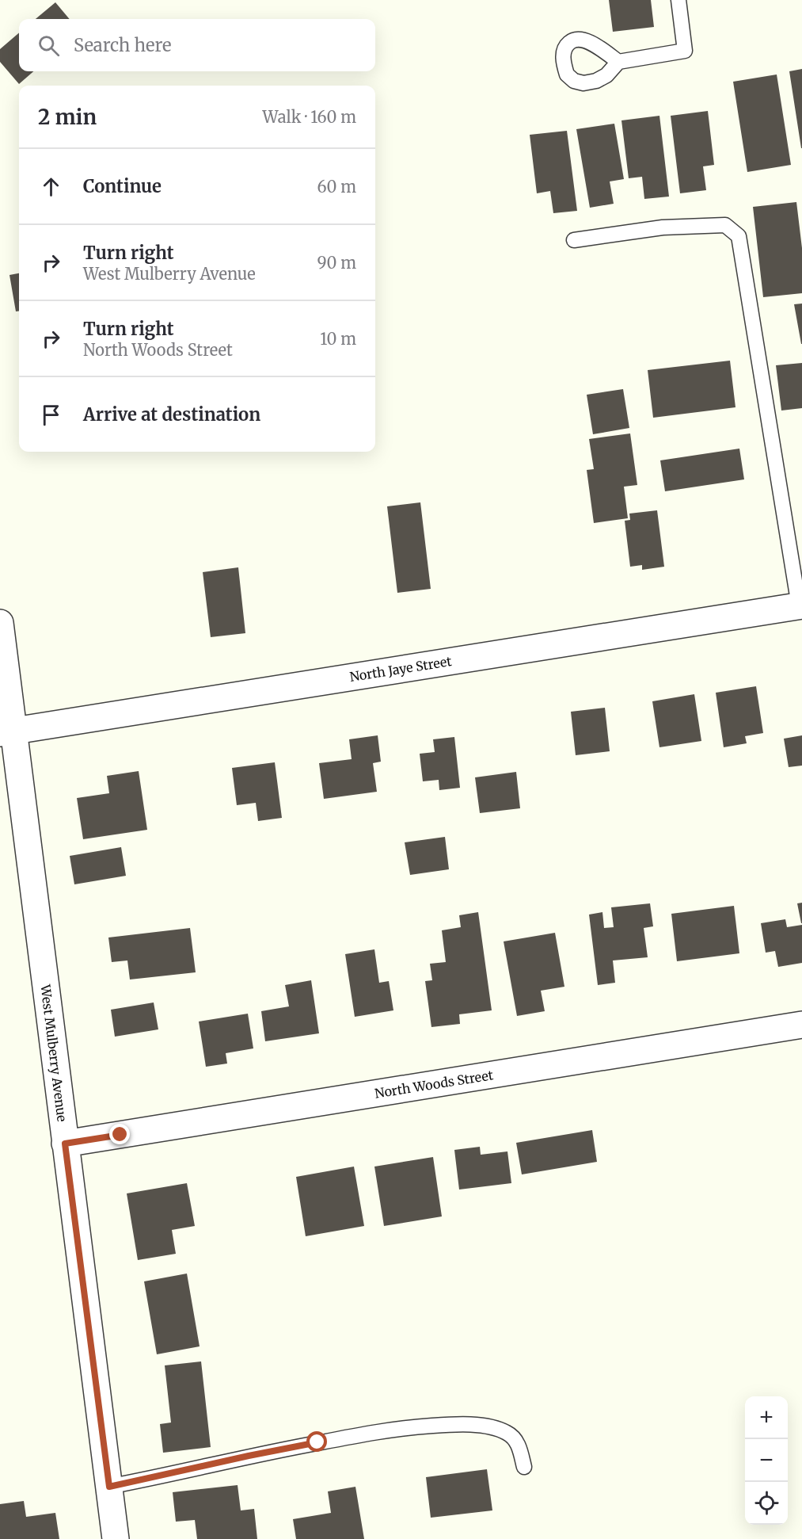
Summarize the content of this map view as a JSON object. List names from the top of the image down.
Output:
{
  "streets": {
    "street": ["North Jaye Street", "West Mulberry Avenue", "North Woods Street"]
  },
  "crossings": [
    ["North Jaye Street", "West Mulberry Avenue"],
    ["West Mulberry Avenue", "North Woods Street"]
  ],
  "page": {
    "search": "Search here",
    "heading": ["2 min", "Walk · 160 m"],
    "list": [
      ["Continue", "60 m"],
      ["Turn right", "West Mulberry Avenue", "90 m"],
      ["Turn right", "North Woods Street", "10 m"],
      "Arrive at destination"
    ],
    "map_buttons": ["+", "−"]
  }
}
